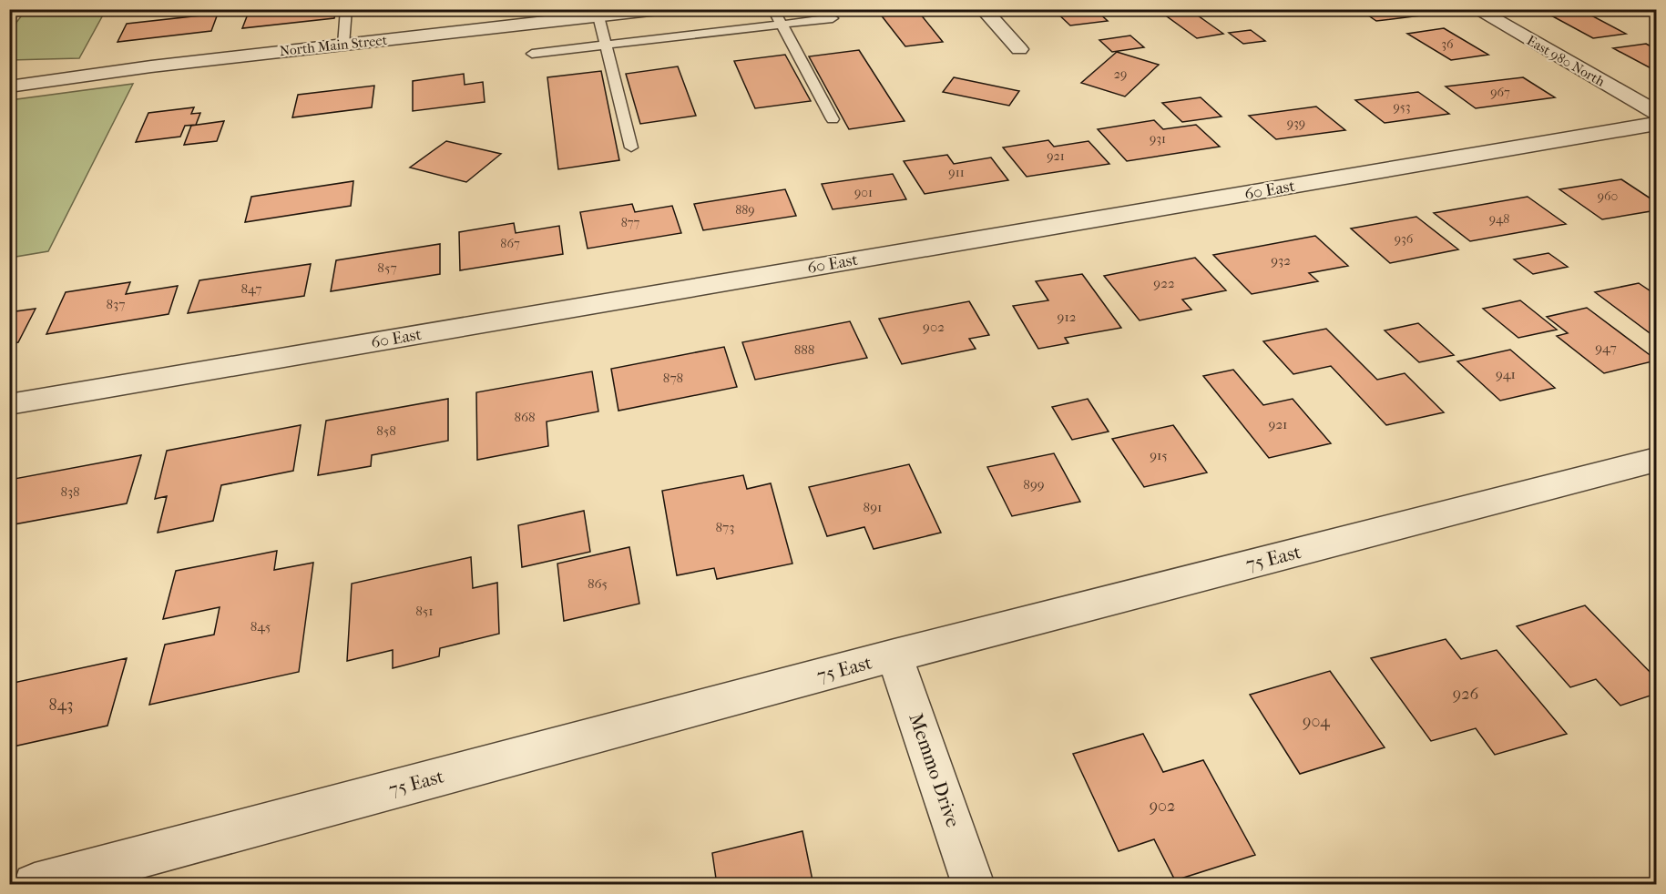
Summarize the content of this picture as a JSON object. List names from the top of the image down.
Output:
{
  "streets": {
    "street": [
      "North Main Street",
      "East 980 North",
      "60 East",
      "75 East",
      "Memmo Drive"
    ]
  },
  "crossings": [
    ["75 East", "Memmo Drive"]
  ],
  "house_numbers": [
    "36",
    "29",
    "967",
    "953",
    "939",
    "931",
    "921",
    "911",
    "901",
    "960",
    "889",
    "948",
    "877",
    "936",
    "867",
    "932",
    "857",
    "922",
    "847",
    "837",
    "912",
    "902",
    "947",
    "888",
    "941",
    "878",
    "868",
    "921",
    "858",
    "915",
    "899",
    "838",
    "891",
    "873",
    "865",
    "851",
    "845",
    "926",
    "843",
    "904",
    "902"
  ]
}
